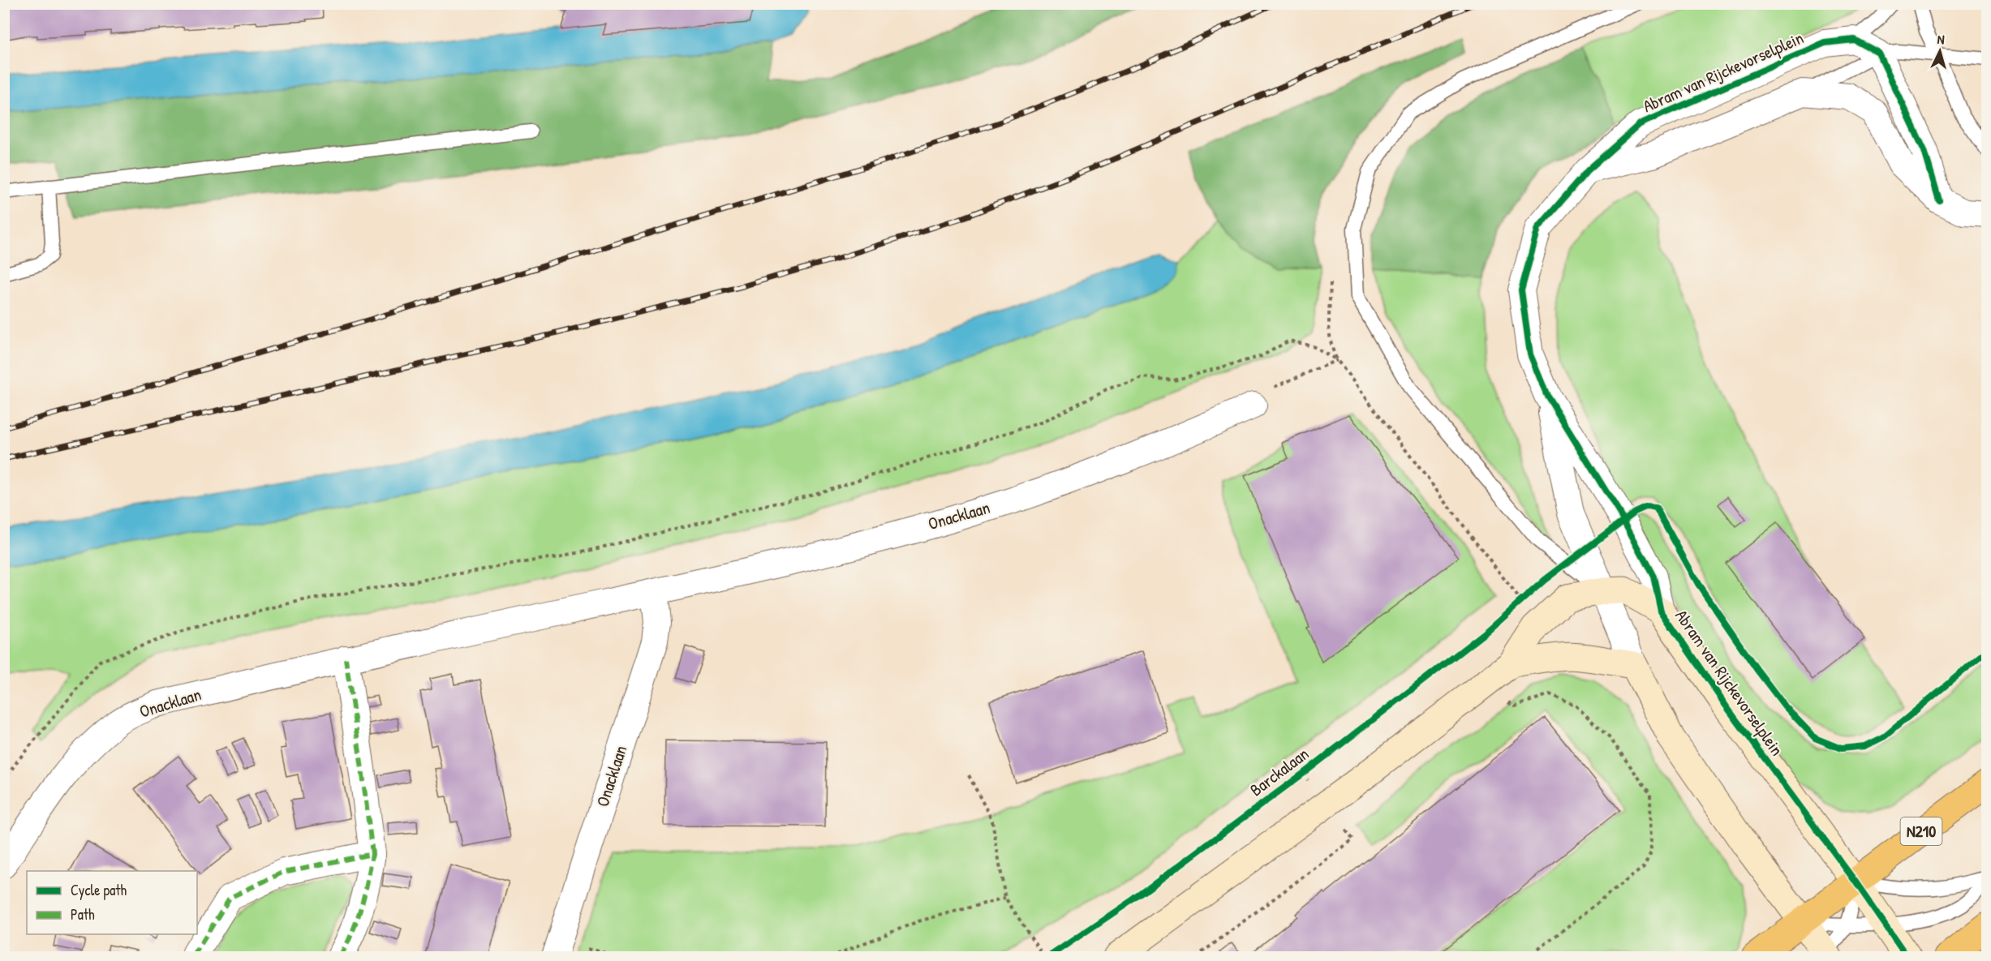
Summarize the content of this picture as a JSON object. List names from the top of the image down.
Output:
{
  "streets": {
    "highway": ["N210"],
    "street": ["Abram van Rijckevorselplein", "Onacklaan"],
    "cycle path": ["Barckalaan"]
  },
  "crossings": [
    ["Abram van Rijckevorselplein", "N210"]
  ],
  "legend": ["Cycle path", "Path"],
  "north": "top"
}
